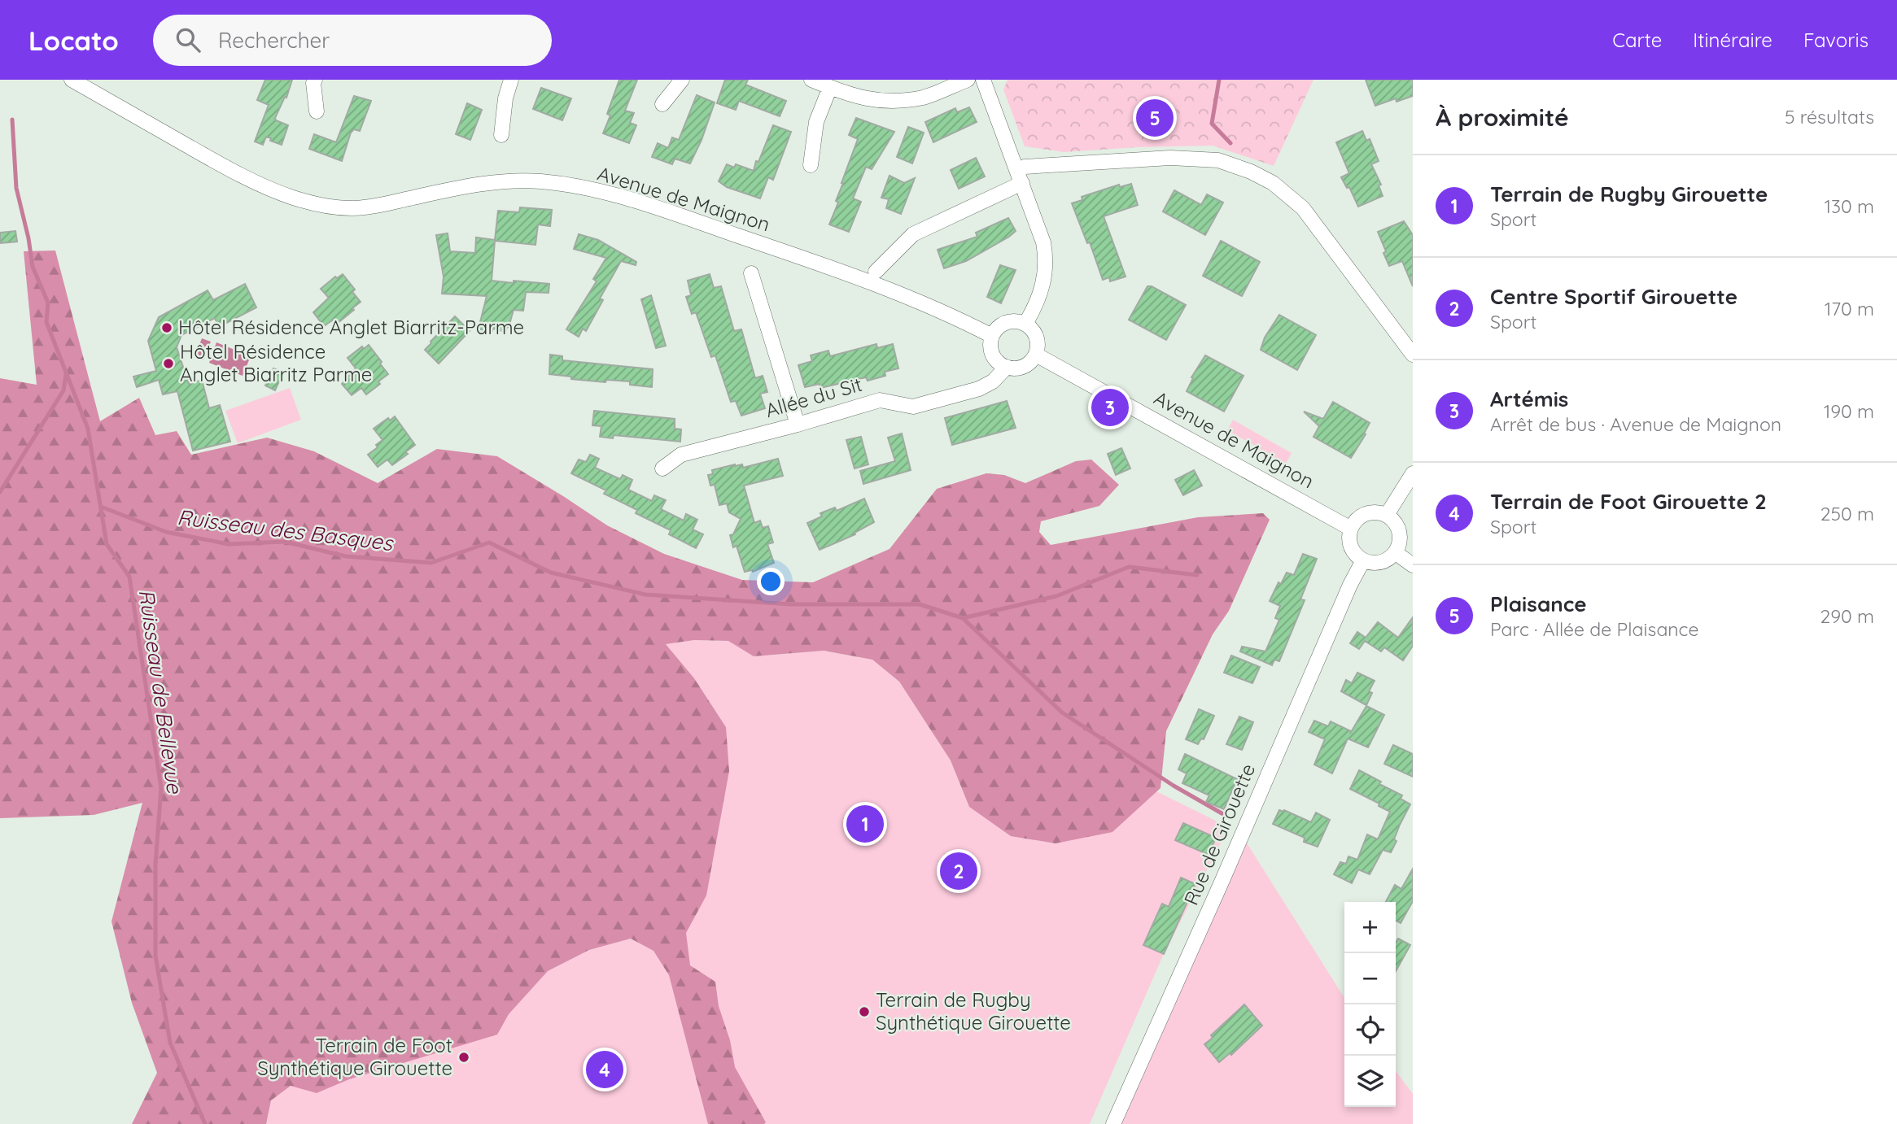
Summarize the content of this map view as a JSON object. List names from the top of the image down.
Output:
{
  "streets": {
    "street": ["Avenue de Maignon", "Allée du Sit", "Rue de Girouette"]
  },
  "crossings": [
    ["Avenue de Maignon", "Allée du Sit"],
    ["Avenue de Maignon", "Rue de Girouette"]
  ],
  "water": ["Ruisseau des Basques", "Ruisseau de Bellevue"],
  "places": [
    "Hôtel Résidence Anglet Biarritz-Parme",
    "Hôtel Résidence Anglet Biarritz Parme",
    "Terrain de Rugby Synthétique Girouette",
    "Terrain de Foot Synthétique Girouette"
  ],
  "page": {
    "header": "Locato",
    "search": "Rechercher",
    "nav": ["Carte", "Itinéraire", "Favoris"],
    "heading": ["À proximité", "5 résultats"],
    "pins": [
      "5",
      "3",
      "1",
      "2",
      "4"
    ],
    "list": [
      {
        "mark": "1",
        "name": "Terrain de Rugby Girouette",
        "note": "Sport",
        "value": "130 m"
      },
      {
        "mark": "2",
        "name": "Centre Sportif Girouette",
        "note": "Sport",
        "value": "170 m"
      },
      {
        "mark": "3",
        "name": "Artémis",
        "note": "Arrêt de bus · Avenue de Maignon",
        "value": "190 m"
      },
      {
        "mark": "4",
        "name": "Terrain de Foot Girouette 2",
        "note": "Sport",
        "value": "250 m"
      },
      {
        "mark": "5",
        "name": "Plaisance",
        "note": "Parc · Allée de Plaisance",
        "value": "290 m"
      }
    ],
    "map_buttons": ["+", "−"]
  }
}
